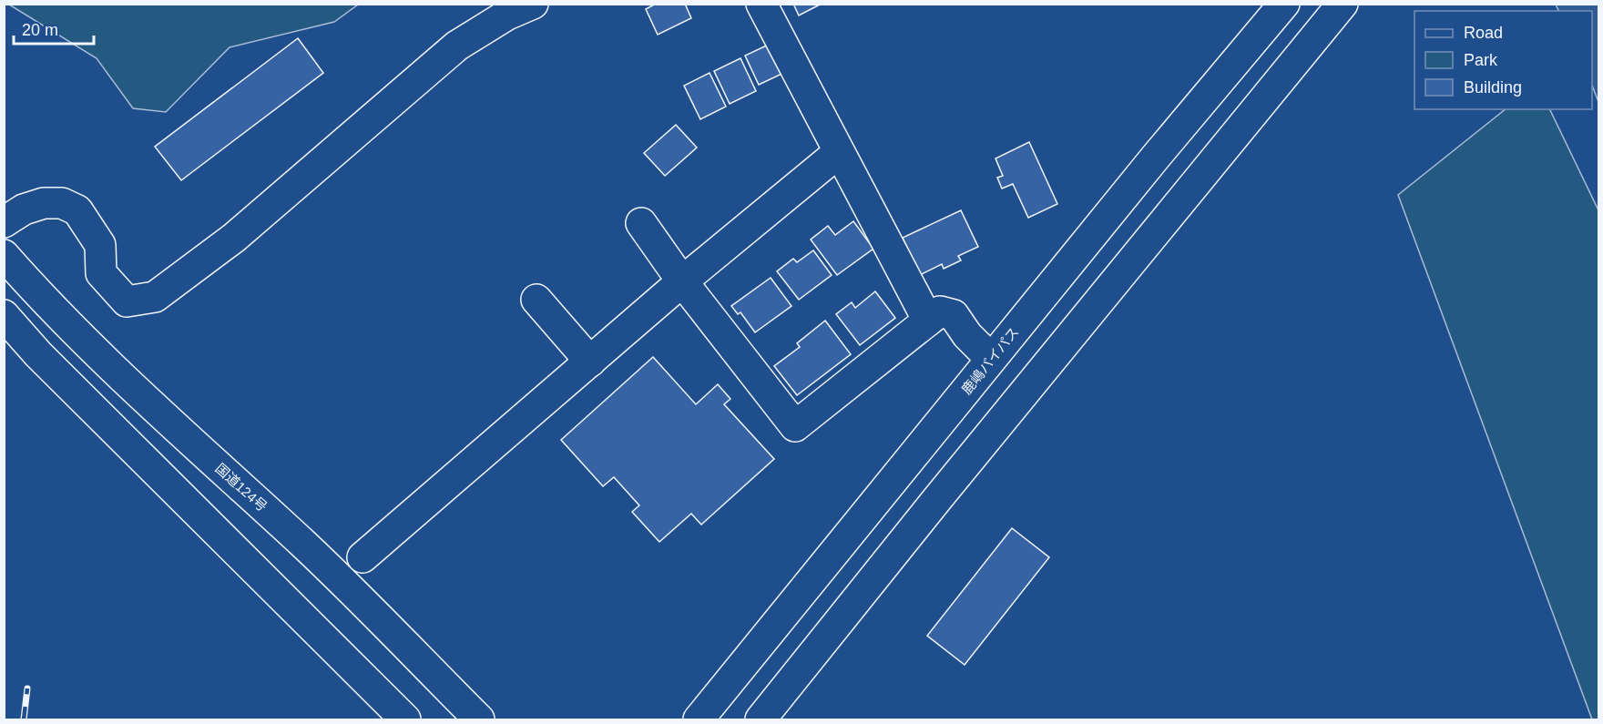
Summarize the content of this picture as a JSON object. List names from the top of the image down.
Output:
{
  "streets": {
    "main road": ["鹿嶋バイパス", "国道124号"]
  },
  "legend": ["Road", "Park", "Building"],
  "scale_bar": "20 m"
}
